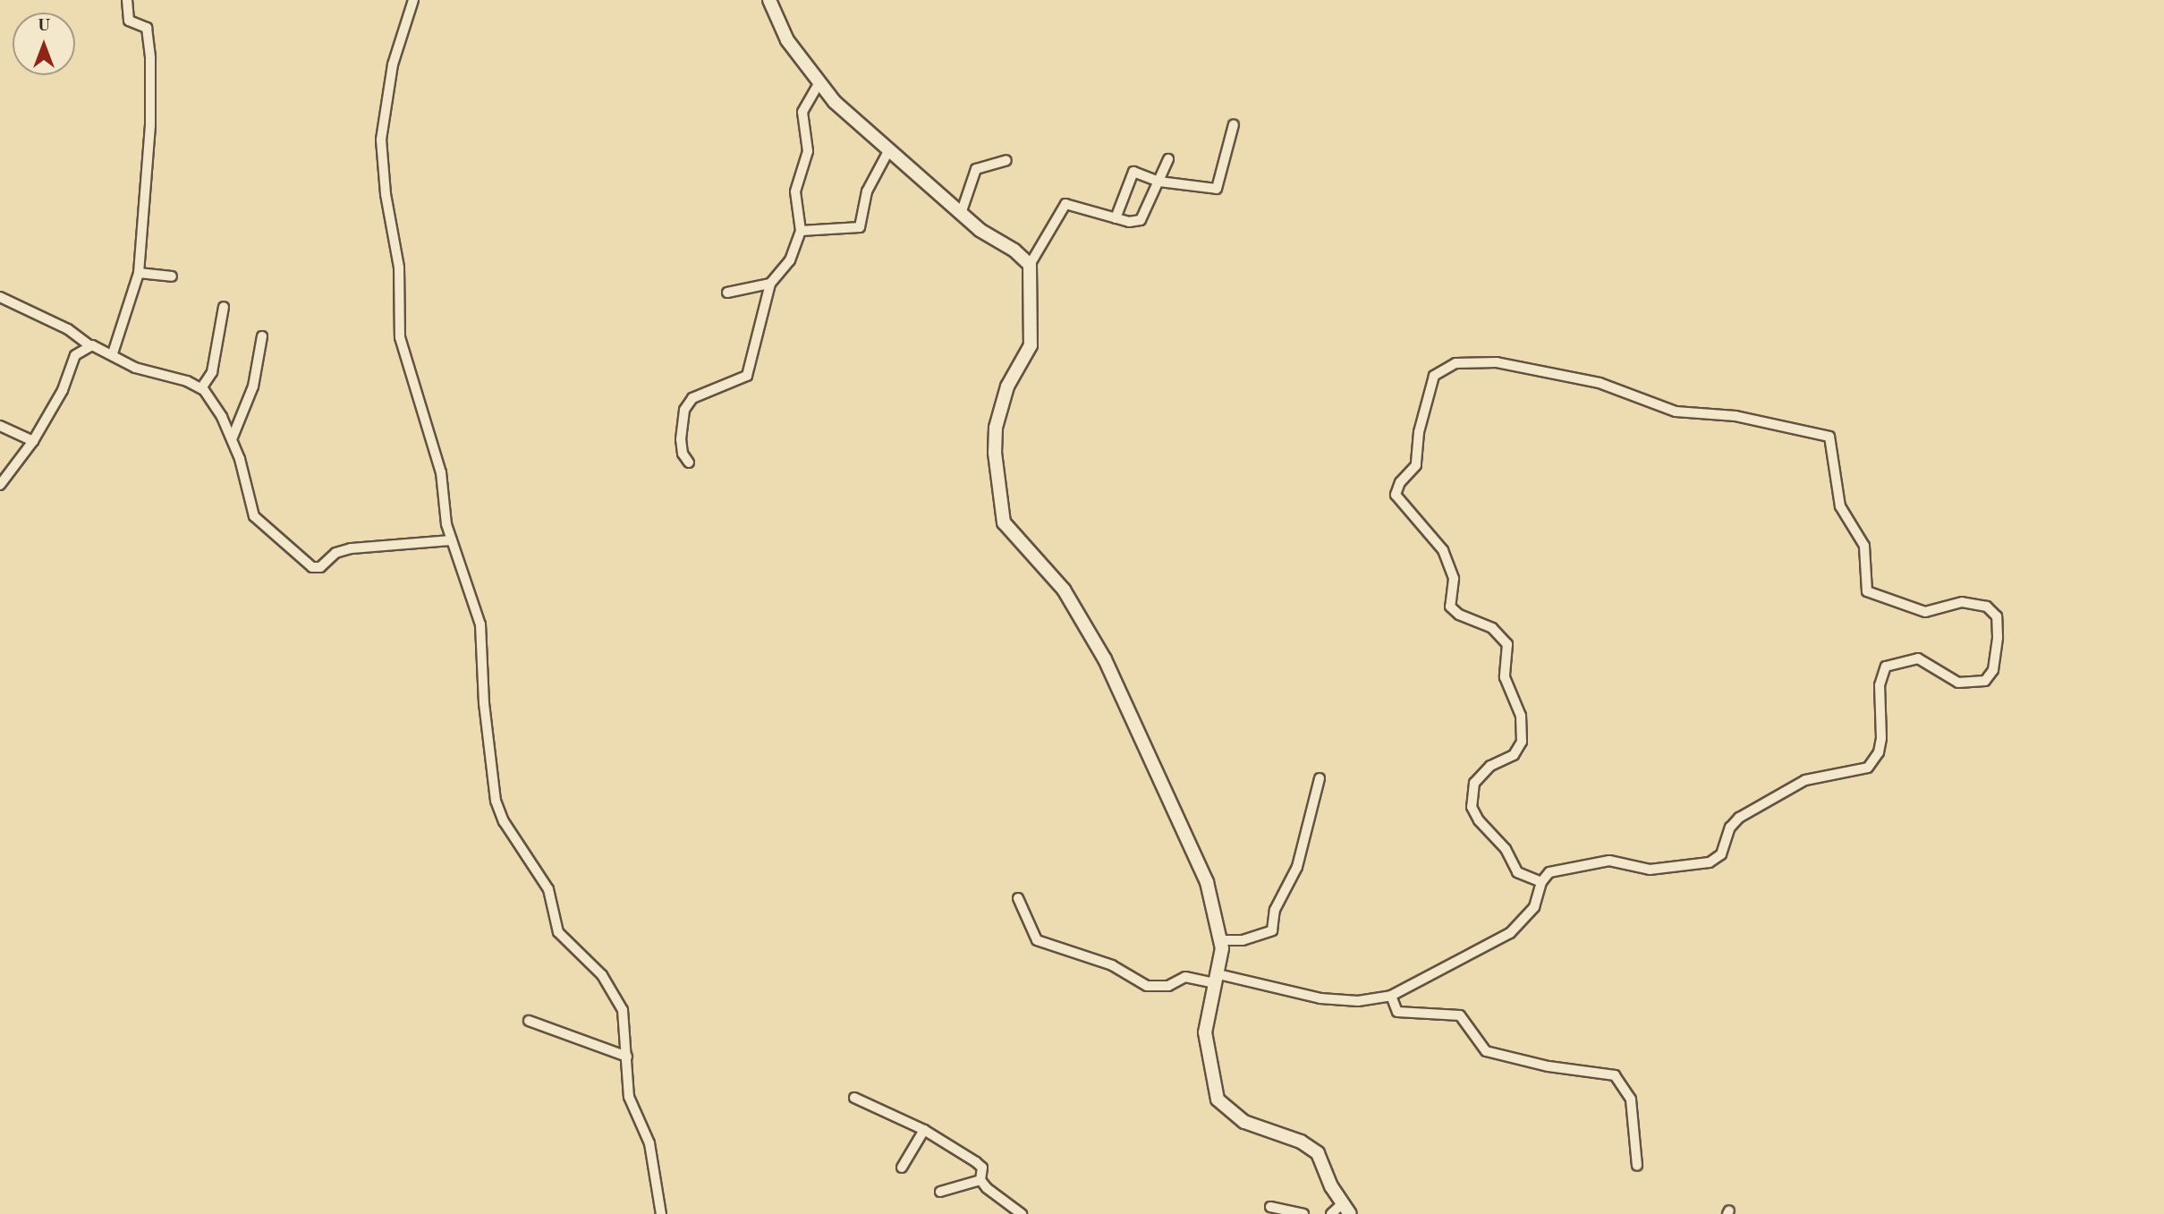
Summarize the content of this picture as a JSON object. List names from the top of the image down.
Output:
{
  "north": "top"
}
